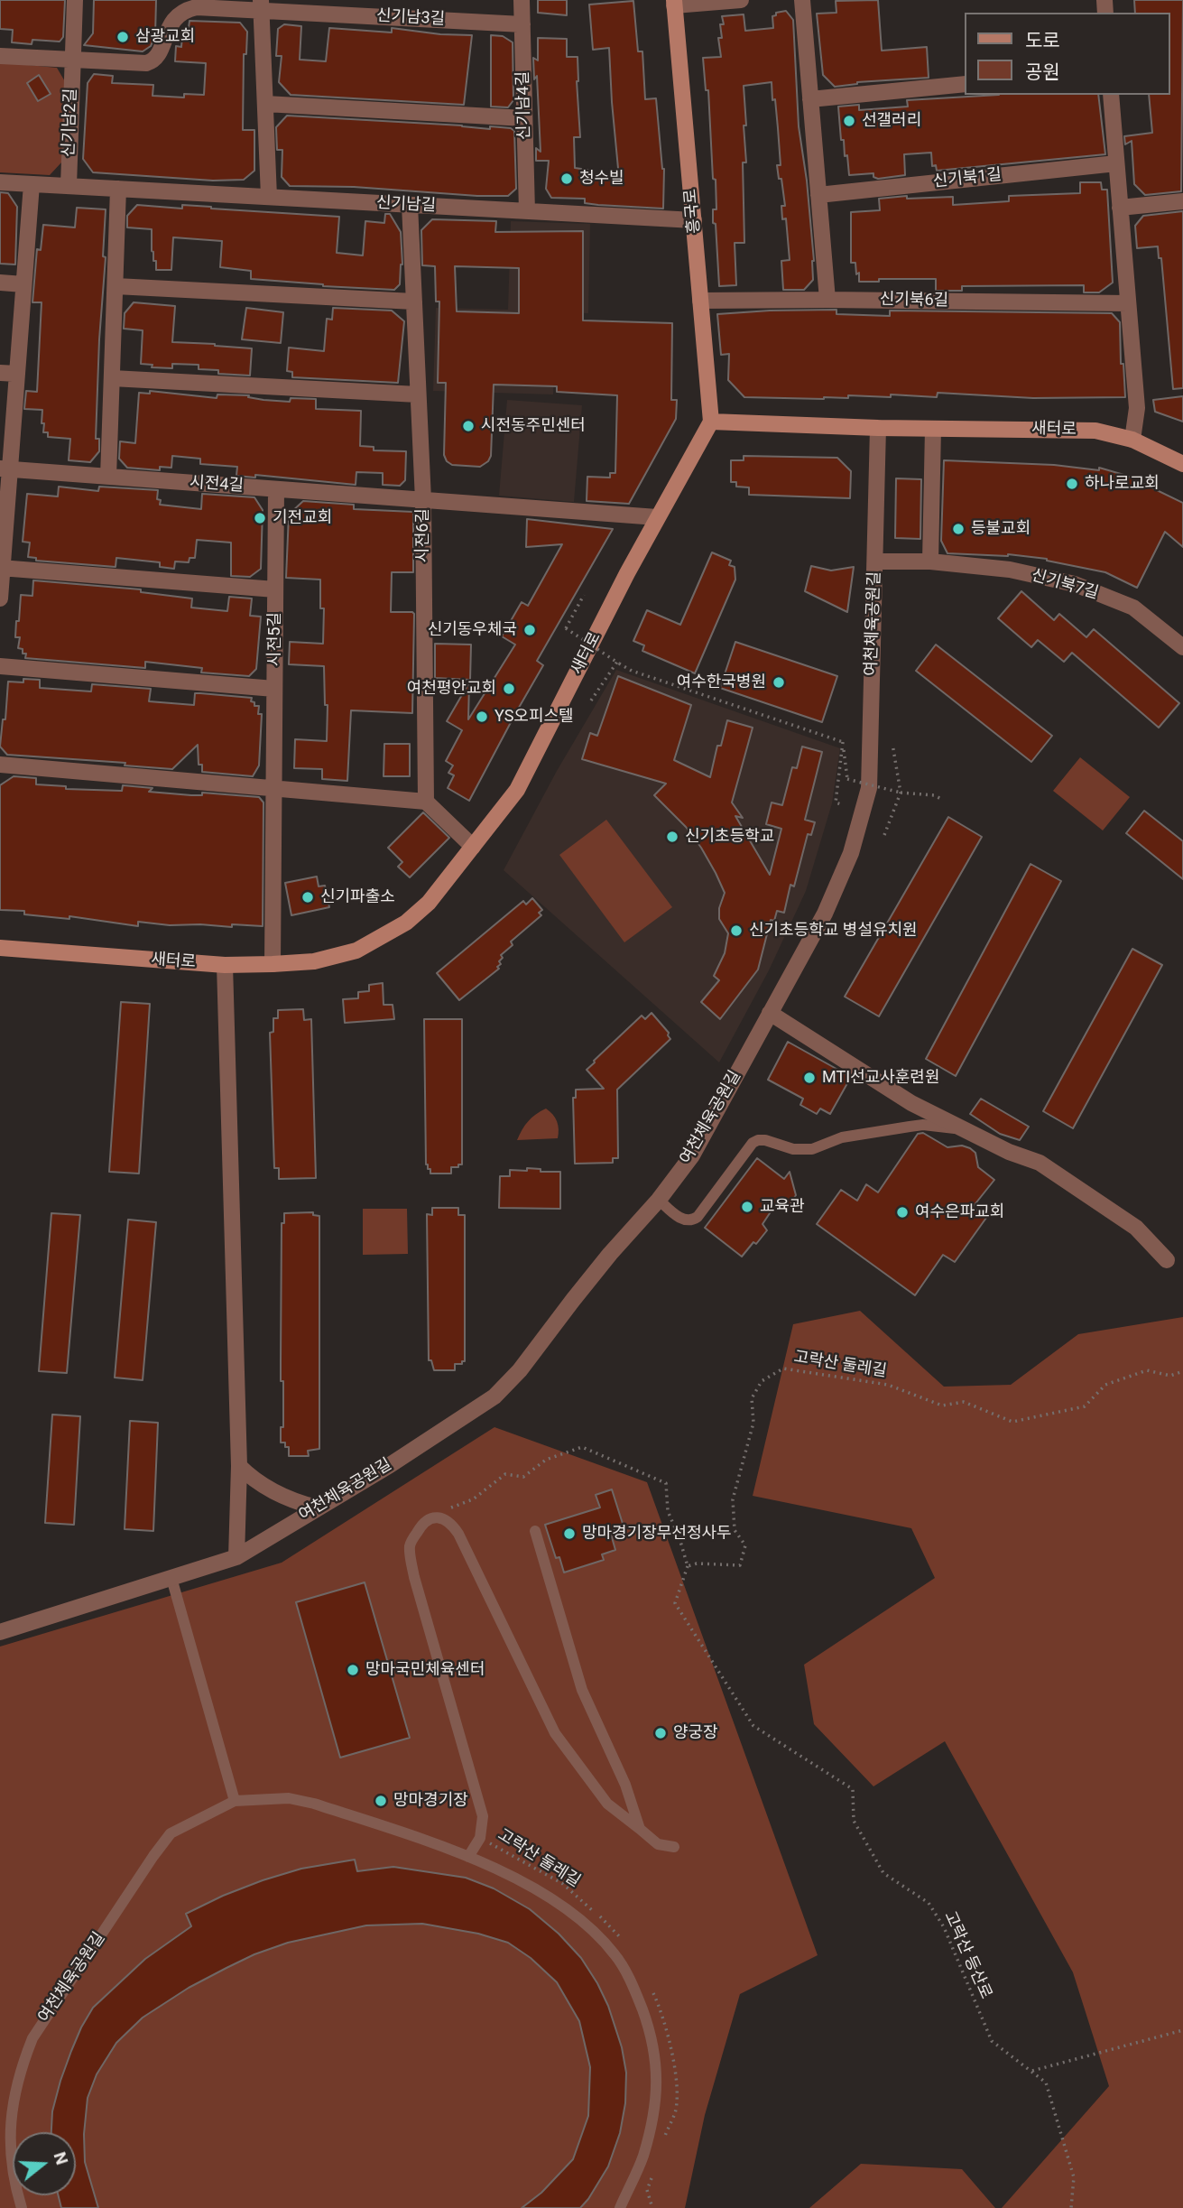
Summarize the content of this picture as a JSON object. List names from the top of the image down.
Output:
{
  "streets": {
    "street": [
      "신기남3길",
      "신기남4길",
      "신기남2길",
      "신기북1길",
      "신기남길",
      "흥국로",
      "신기북6길",
      "새터로",
      "시전4길",
      "시전6길",
      "신기북7길",
      "여천체육공원길",
      "시전5길"
    ],
    "path": ["고락산 둘레길", "고락산 등산로"]
  },
  "crossings": [
    ["신기남3길", "신기남4길"],
    ["신기남4길", "신기남길"],
    ["신기남2길", "신기남길"],
    ["신기남길", "흥국로"],
    ["신기남길", "시전6길"],
    ["흥국로", "신기북6길"],
    ["흥국로", "새터로"],
    ["새터로", "시전4길"],
    ["새터로", "여천체육공원길"],
    ["새터로", "시전5길"],
    ["시전4길", "시전6길"],
    ["시전4길", "시전5길"],
    ["신기북7길", "여천체육공원길"],
    ["고락산 둘레길", "고락산 등산로"]
  ],
  "places": [
    "삼광교회",
    "선갤러리",
    "청수빌",
    "시전동주민센터",
    "하나로교회",
    "기전교회",
    "등불교회",
    "신기동우체국",
    "여수한국병원",
    "여천평안교회",
    "YS오피스텔",
    "신기초등학교",
    "신기파출소",
    "신기초등학교 병설유치원",
    "MTI선교사훈련원",
    "교육관",
    "여수은파교회",
    "망마경기장무선정사두",
    "망마국민체육센터",
    "양궁장",
    "망마경기장"
  ],
  "legend": ["도로", "공원"],
  "north": "right"
}
